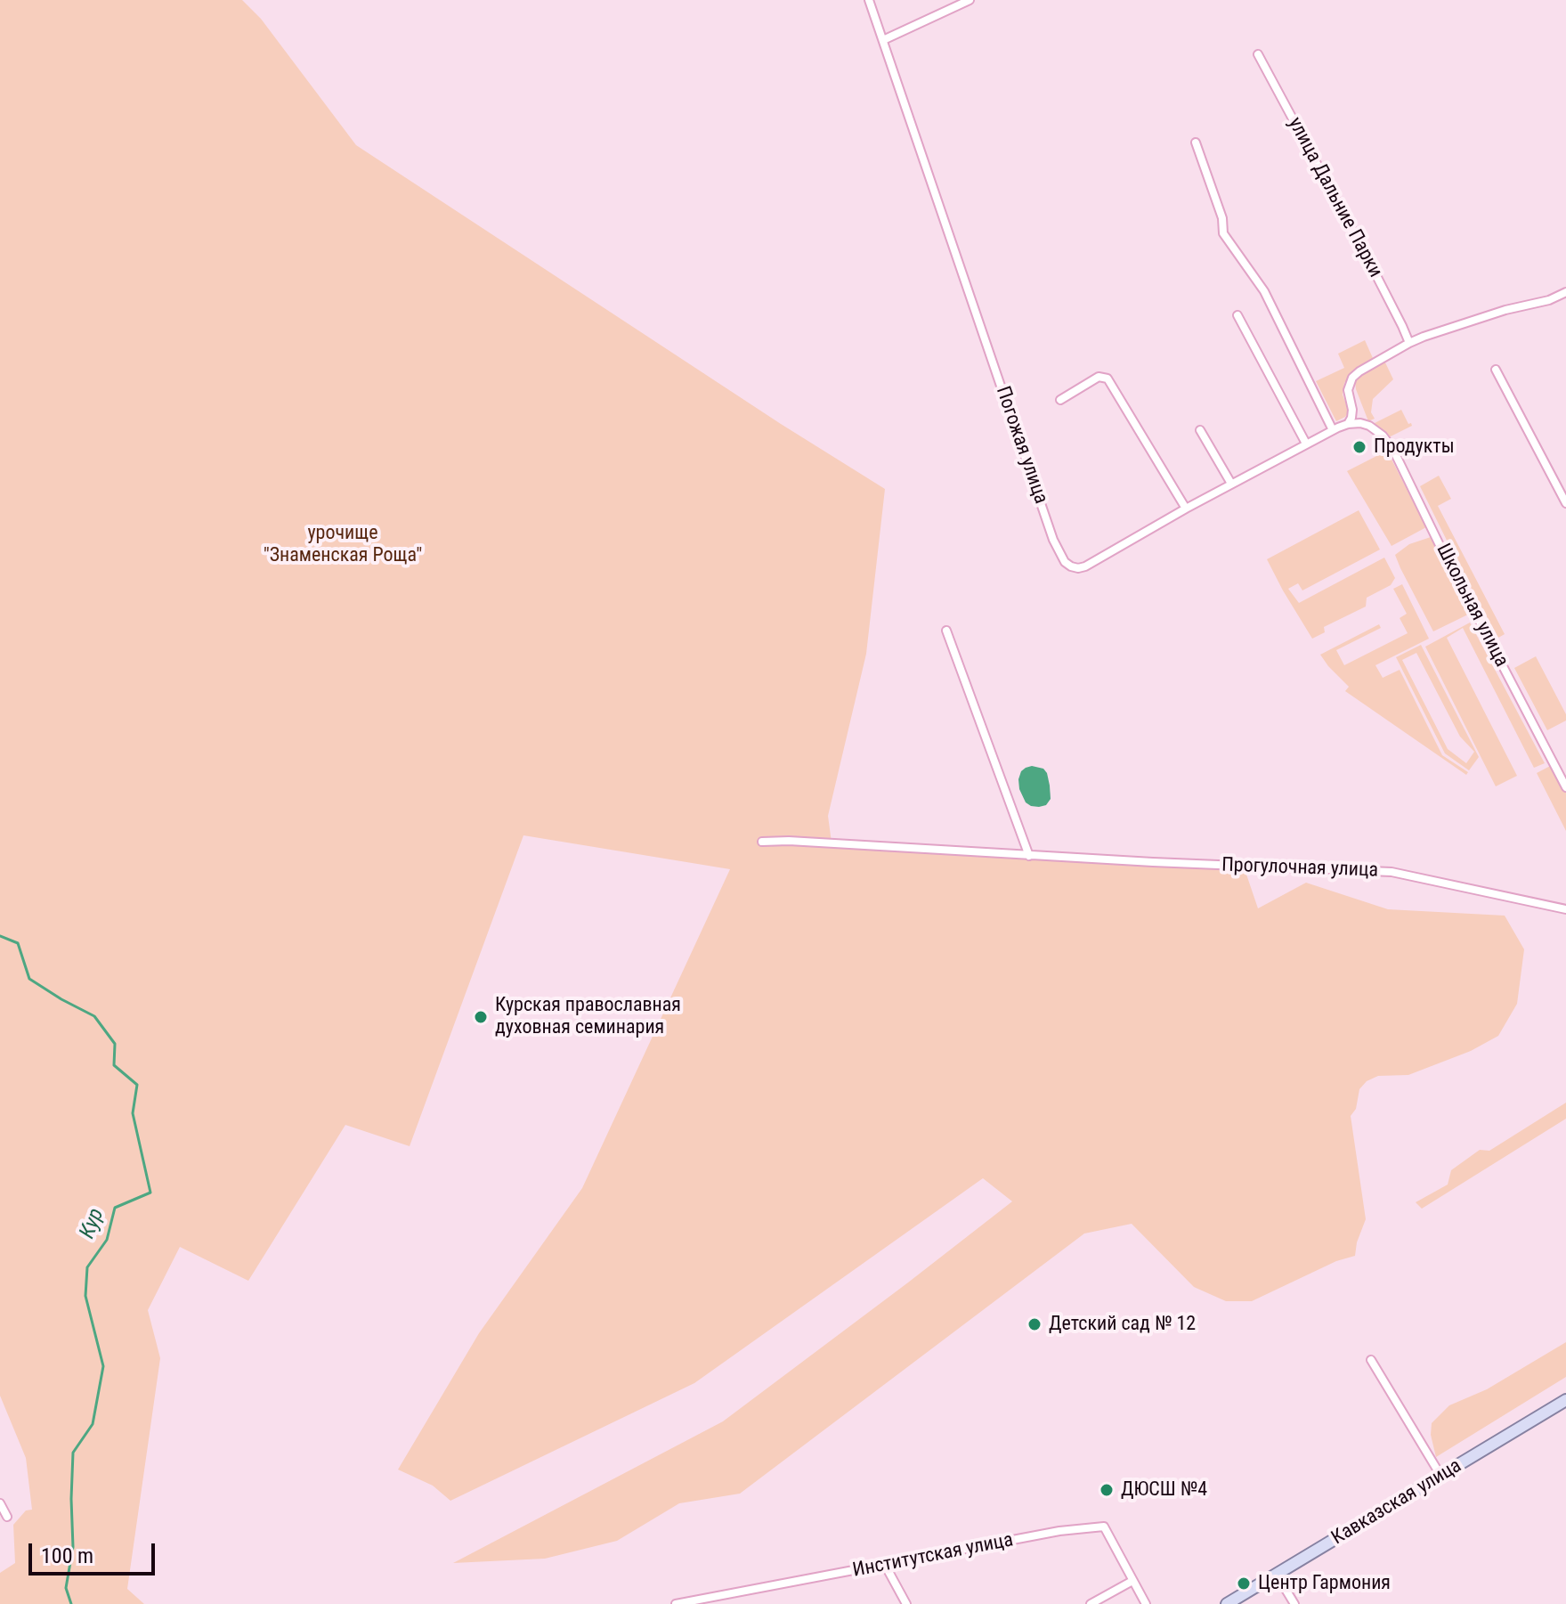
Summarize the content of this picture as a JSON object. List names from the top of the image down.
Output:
{
  "streets": {
    "main road": ["Кавказская улица"],
    "street": [
      "улица Дальние Парки",
      "Погожая улица",
      "Школьная улица",
      "Прогулочная улица",
      "Институтская улица"
    ]
  },
  "crossings": [
    ["Погожая улица", "Школьная улица"]
  ],
  "water": ["Кур"],
  "parks": ["урочище \"Знаменская Роща\""],
  "places": [
    "Продукты",
    "Курская православная духовная семинария",
    "Детский сад № 12",
    "ДЮСШ №4",
    "Центр Гармония"
  ],
  "scale_bar": "100 m"
}
